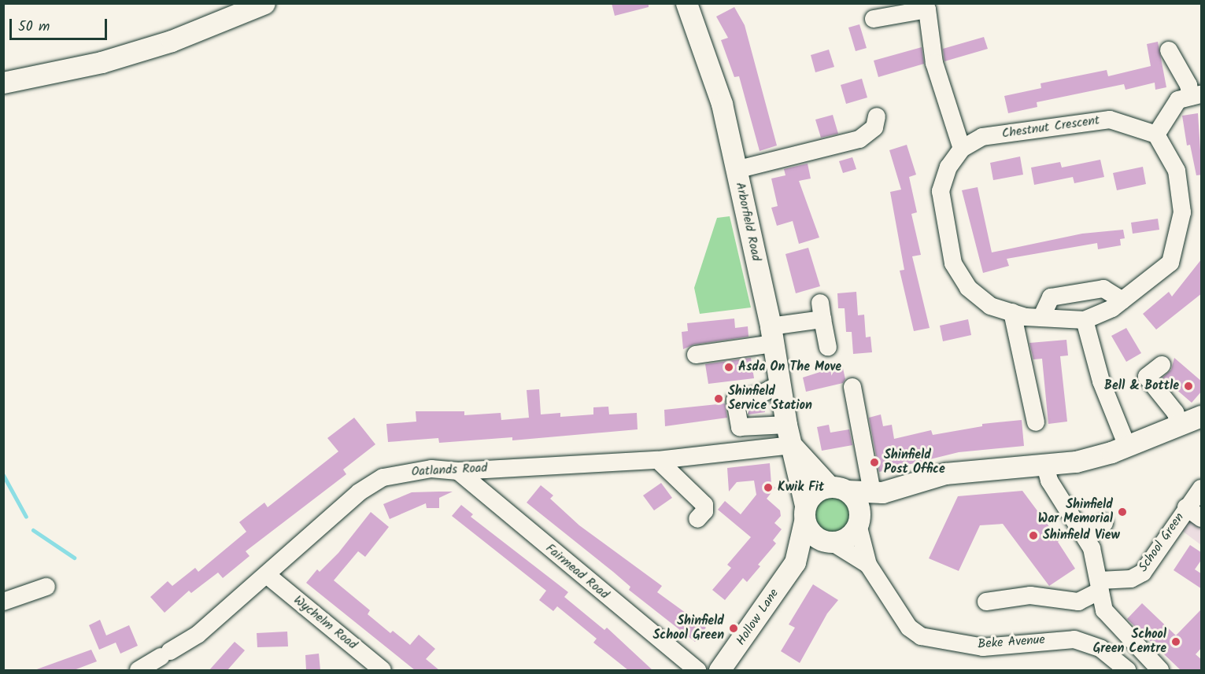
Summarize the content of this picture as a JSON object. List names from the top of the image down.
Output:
{
  "streets": {
    "main road": ["Arborfield Road", "Hollow Lane"],
    "street": [
      "Chestnut Crescent",
      "Oatlands Road",
      "School Green",
      "Fairmead Road",
      "Wychelm Road",
      "Beke Avenue"
    ]
  },
  "crossings": [
    ["Arborfield Road", "Oatlands Road"],
    ["Arborfield Road", "Hollow Lane"],
    ["Oatlands Road", "Fairmead Road"],
    ["Oatlands Road", "Wychelm Road"]
  ],
  "places": [
    "Asda On The Move",
    "Bell & Bottle",
    "Shinfield Service Station",
    "Shinfield Post Office",
    "Kwik Fit",
    "Shinfield War Memorial",
    "Shinfield View",
    "Shinfield School Green",
    "School Green Centre"
  ],
  "scale_bar": "50 m"
}
